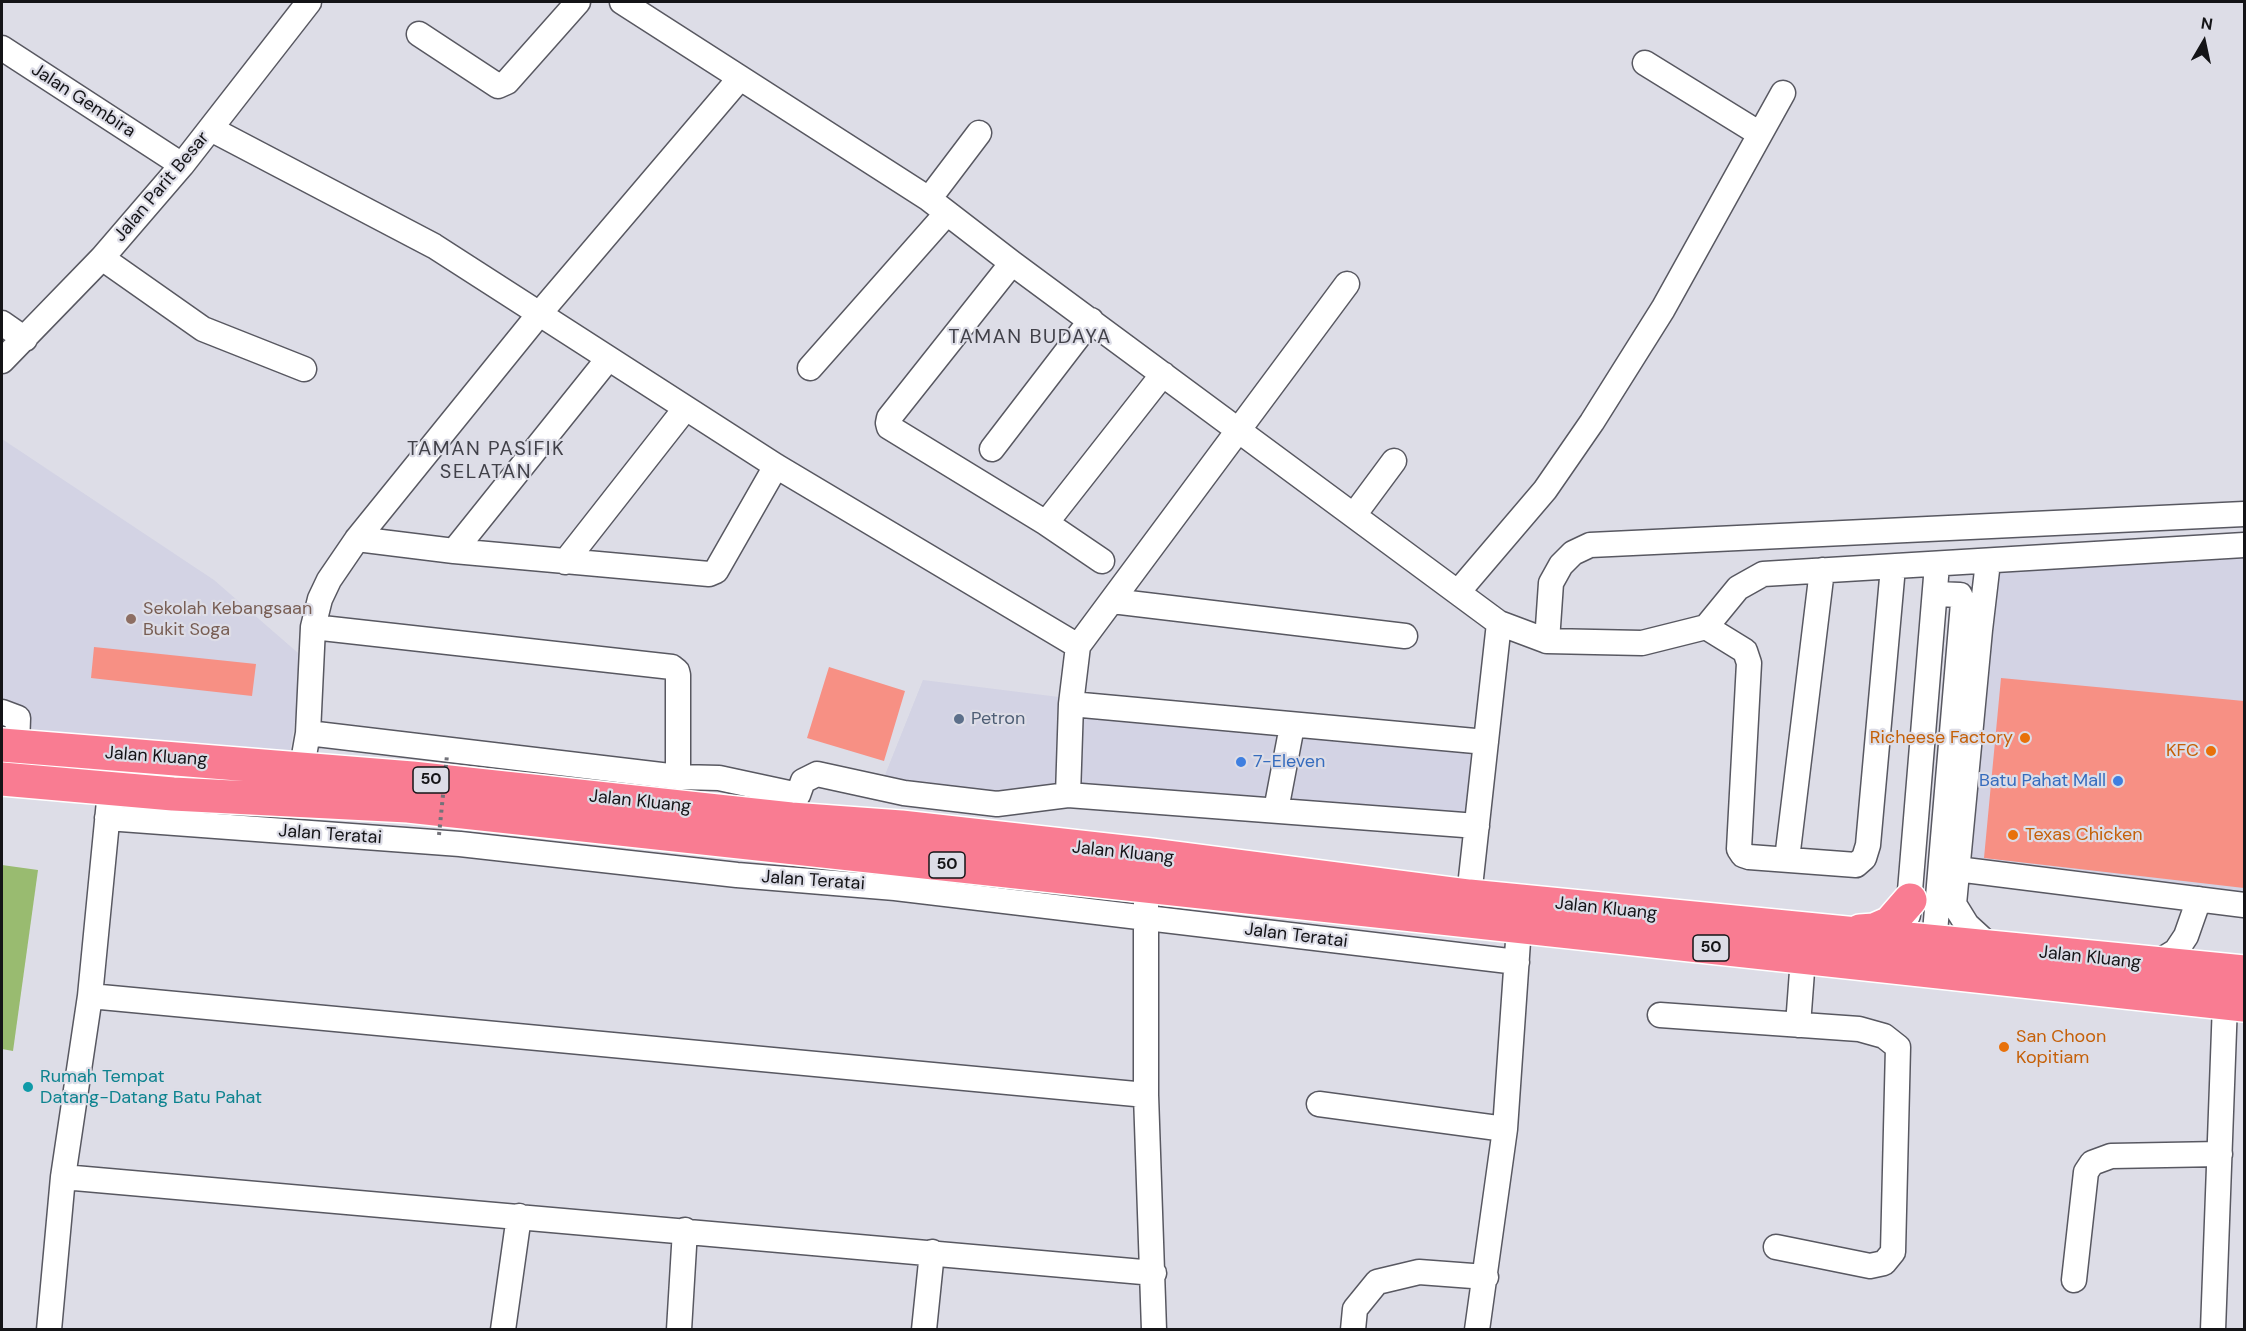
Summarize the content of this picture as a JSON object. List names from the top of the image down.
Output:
{
  "streets": {
    "highway": ["Jalan Kluang", "50"],
    "street": ["Jalan Gembira", "Jalan Parit Besar", "Jalan Teratai"]
  },
  "crossings": [
    ["Jalan Gembira", "Jalan Parit Besar"],
    ["Jalan Kluang", "Jalan Teratai"]
  ],
  "districts": ["TAMAN BUDAYA", "TAMAN PASIFIK SELATAN"],
  "places": [
    "Sekolah Kebangsaan Bukit Soga",
    "Petron",
    "Richeese Factory",
    "KFC",
    "7-Eleven",
    "Batu Pahat Mall",
    "Texas Chicken",
    "San Choon Kopitiam",
    "Rumah Tempat Datang-Datang Batu Pahat"
  ],
  "north": "top"
}
